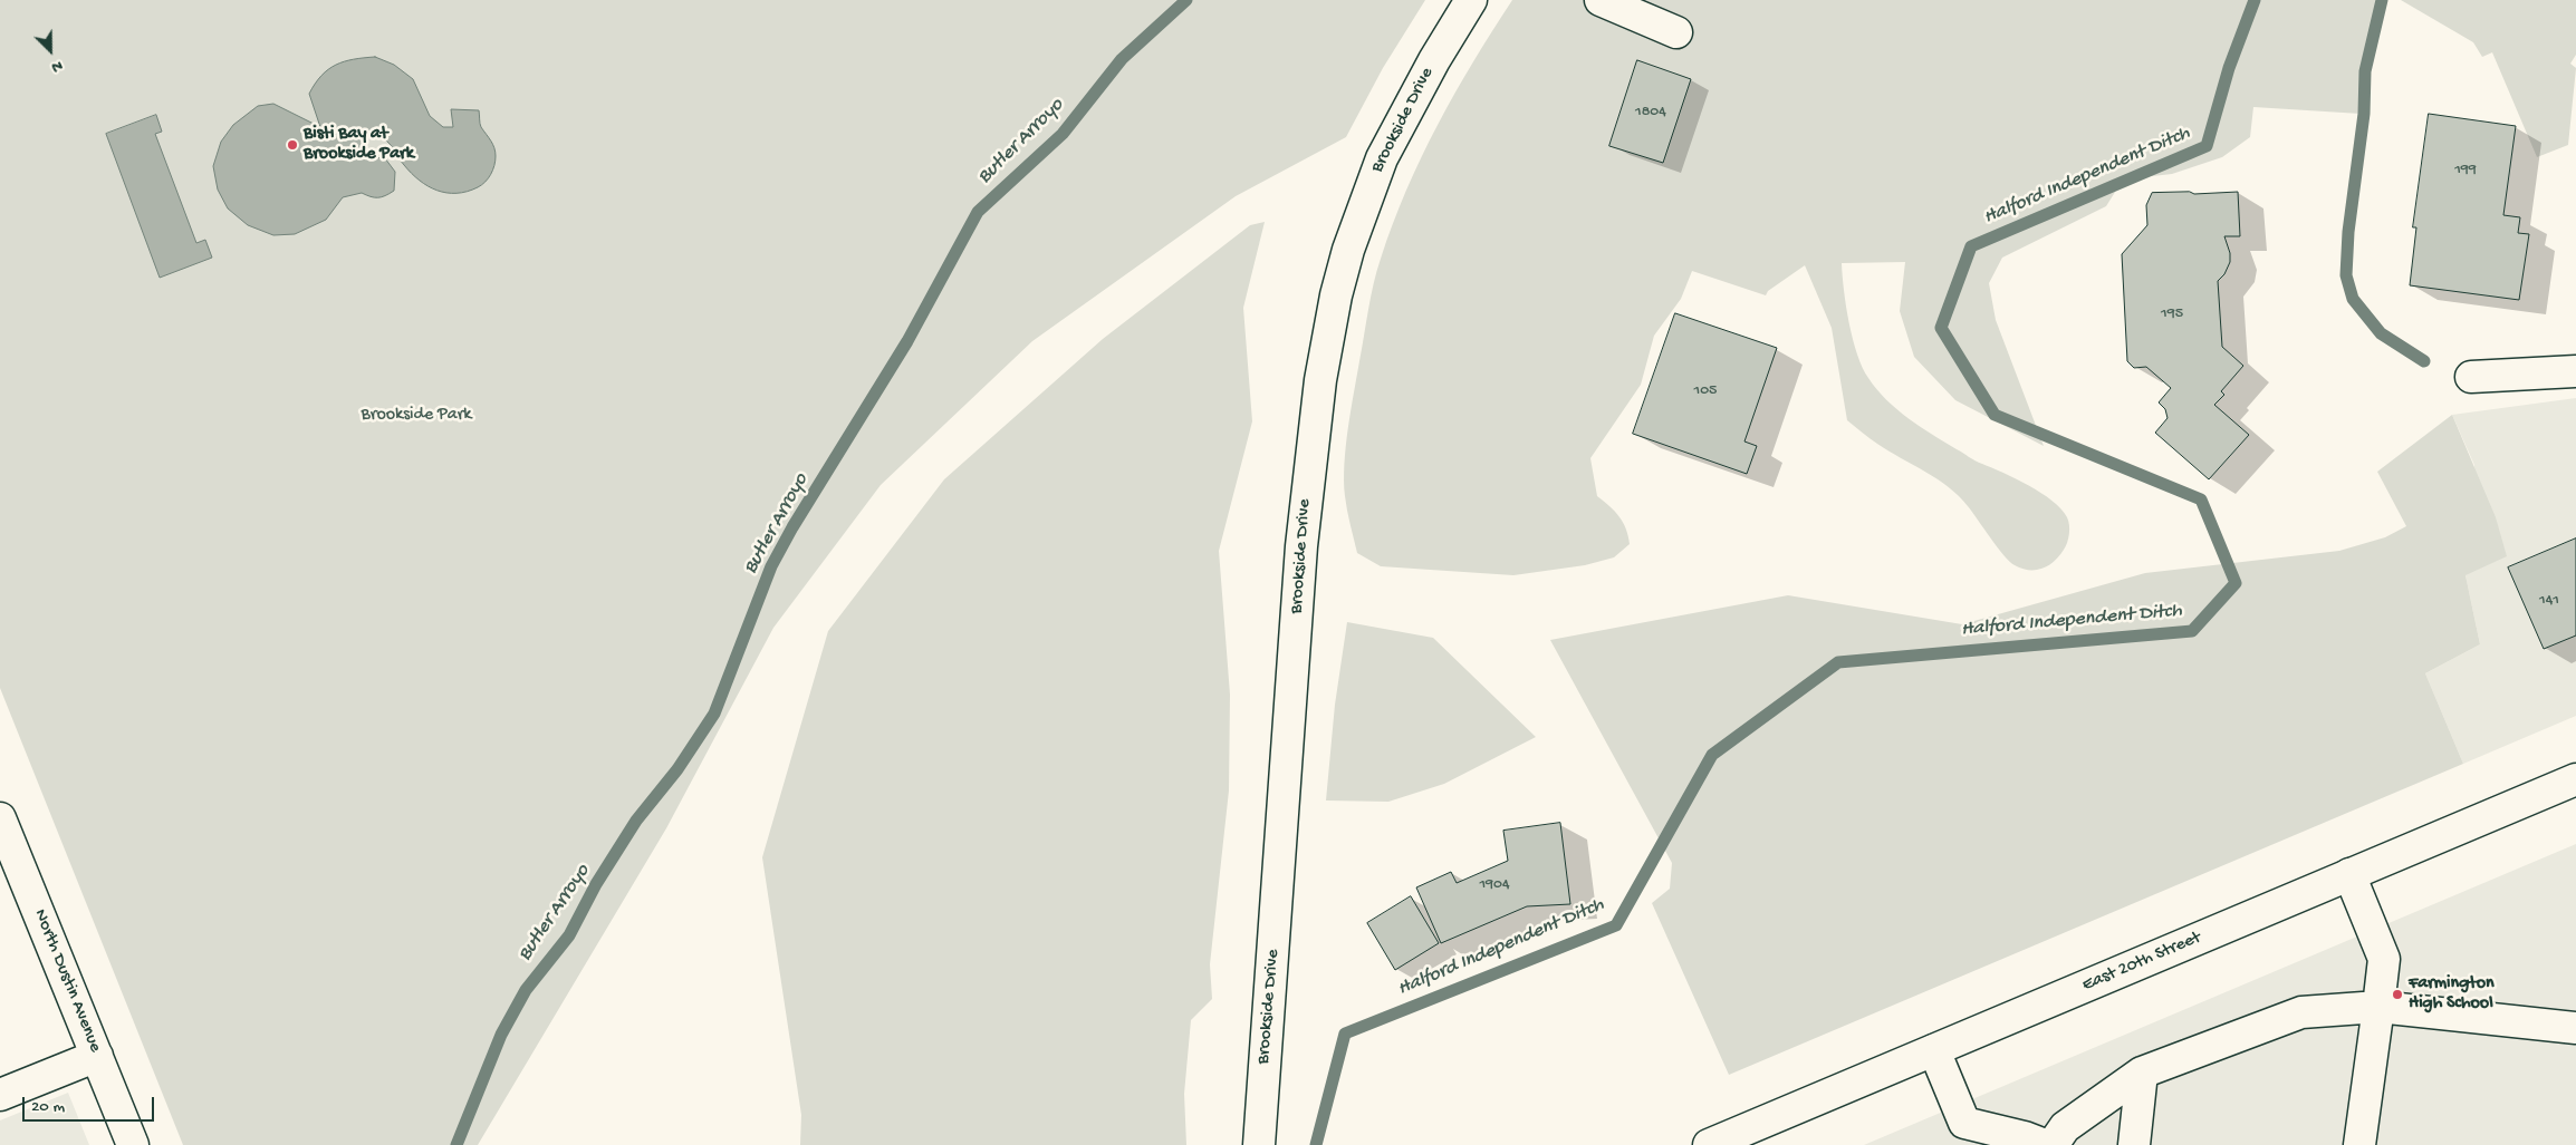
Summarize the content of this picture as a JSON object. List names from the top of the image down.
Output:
{
  "streets": {
    "main road": ["Brookside Drive", "East 20th Street", "North Dustin Avenue"]
  },
  "water": ["Butler Arroyo", "Halford Independent Ditch"],
  "parks": ["Brookside Park"],
  "places": ["Bisti Bay at Brookside Park", "Farmington High School"],
  "house_numbers": [
    "1804",
    "199",
    "195",
    "105",
    "141",
    "1904"
  ],
  "scale_bar": "20 m",
  "north": "bottom right"
}
